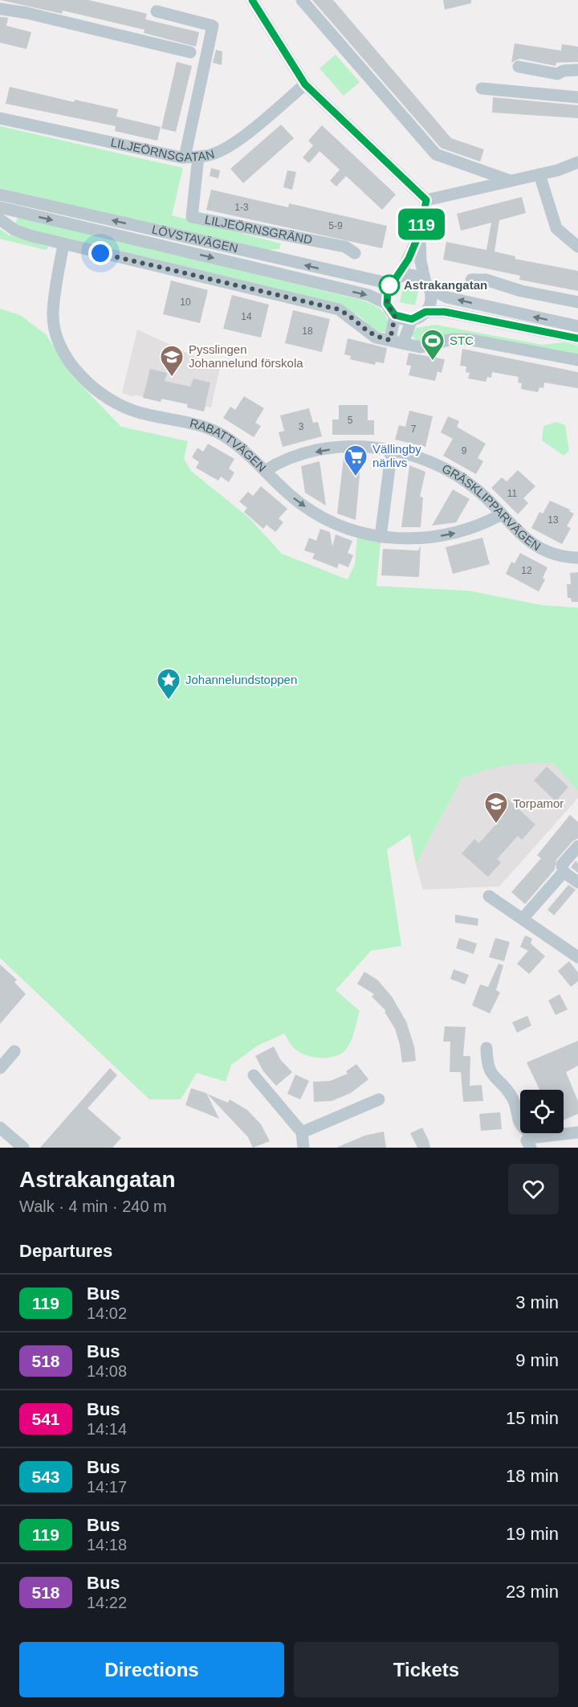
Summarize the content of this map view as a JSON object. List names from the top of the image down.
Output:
{
  "streets": {
    "street": [
      "LILJEÖRNSGATAN",
      "LILJEÖRNSGRÄND",
      "LÖVSTAVÄGEN",
      "RABATTVÄGEN",
      "GRÄSKLIPPARVÄGEN"
    ]
  },
  "crossings": [
    ["LILJEÖRNSGATAN", "LILJEÖRNSGRÄND"],
    ["RABATTVÄGEN", "GRÄSKLIPPARVÄGEN"]
  ],
  "one_way": ["RABATTVÄGEN", "GRÄSKLIPPARVÄGEN"],
  "places": {
    "other": ["Astrakangatan"],
    "sports": ["STC"],
    "school or university": ["Pysslingen Johannelund förskola", "Torpamor"],
    "supermarket": ["Vällingby närlivs"],
    "place": ["Johannelundstoppen"]
  },
  "lines": ["bus line 119"],
  "house_numbers": [
    "1-3",
    "5-9",
    "10",
    "14",
    "18",
    "5",
    "3",
    "7",
    "9",
    "11",
    "13",
    "12"
  ],
  "page": {
    "on_map": "119",
    "heading": [
      ["Astrakangatan", "Walk · 4 min · 240 m"],
      "Departures"
    ],
    "list": [
      {
        "mark": "119",
        "name": "Bus",
        "note": "14:02",
        "value": "3 min"
      },
      {
        "mark": "518",
        "name": "Bus",
        "note": "14:08",
        "value": "9 min"
      },
      {
        "mark": "541",
        "name": "Bus",
        "note": "14:14",
        "value": "15 min"
      },
      {
        "mark": "543",
        "name": "Bus",
        "note": "14:17",
        "value": "18 min"
      },
      {
        "mark": "119",
        "name": "Bus",
        "note": "14:18",
        "value": "19 min"
      },
      {
        "mark": "518",
        "name": "Bus",
        "note": "14:22",
        "value": "23 min"
      }
    ],
    "buttons": ["Directions", "Tickets"]
  }
}
